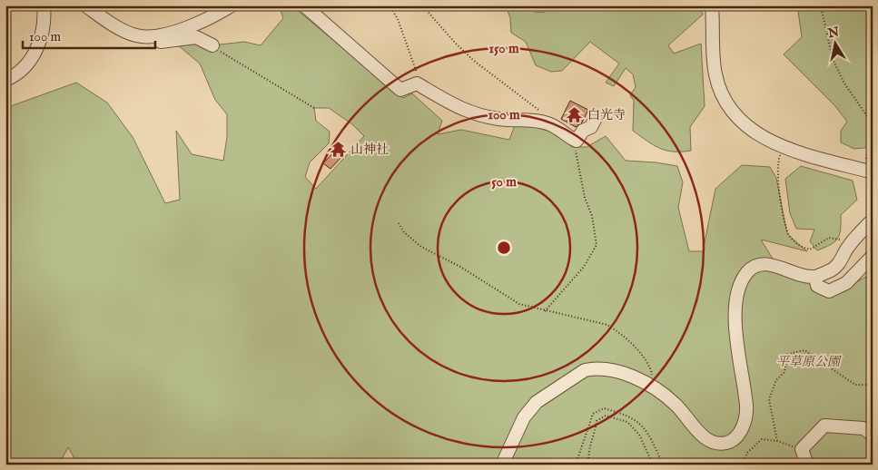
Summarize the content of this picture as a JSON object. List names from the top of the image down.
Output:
{
  "parks": ["平草原公園"],
  "places": {
    "temple": ["白光寺", "山神社"]
  },
  "scale_bar": "100 m",
  "north": "top",
  "rings": ["150 m", "100 m", "50 m"]
}
